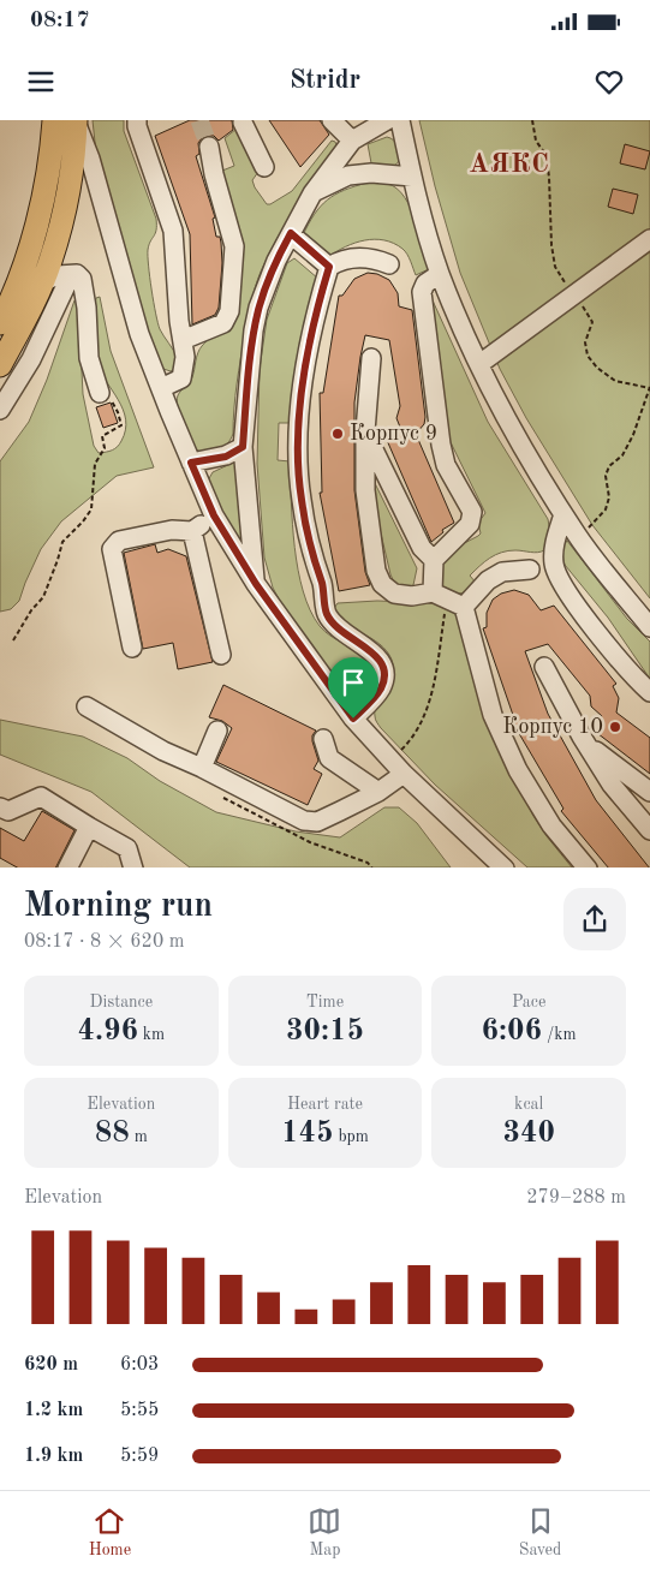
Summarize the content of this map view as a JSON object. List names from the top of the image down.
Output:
{
  "districts": ["АЯКС"],
  "places": ["Корпус 9", "Корпус 10"],
  "page": {
    "status": "08:17",
    "header": "Stridr",
    "heading": ["Morning run", "08:17 · 8 × 620 m"],
    "stats": [
      ["Distance", "4.96 km"],
      ["Time", "30:15"],
      ["Pace", "6:06 /km"],
      ["Elevation", "88 m"],
      ["Heart rate", "145 bpm"],
      ["kcal", "340"]
    ],
    "chart": ["Elevation", "279–288 m"],
    "list": [
      {
        "name": "620 m",
        "note": "6:03"
      },
      {
        "name": "1.2 km",
        "note": "5:55"
      },
      {
        "name": "1.9 km",
        "note": "5:59"
      }
    ],
    "tabs": ["Home", "Map", "Saved"]
  }
}
